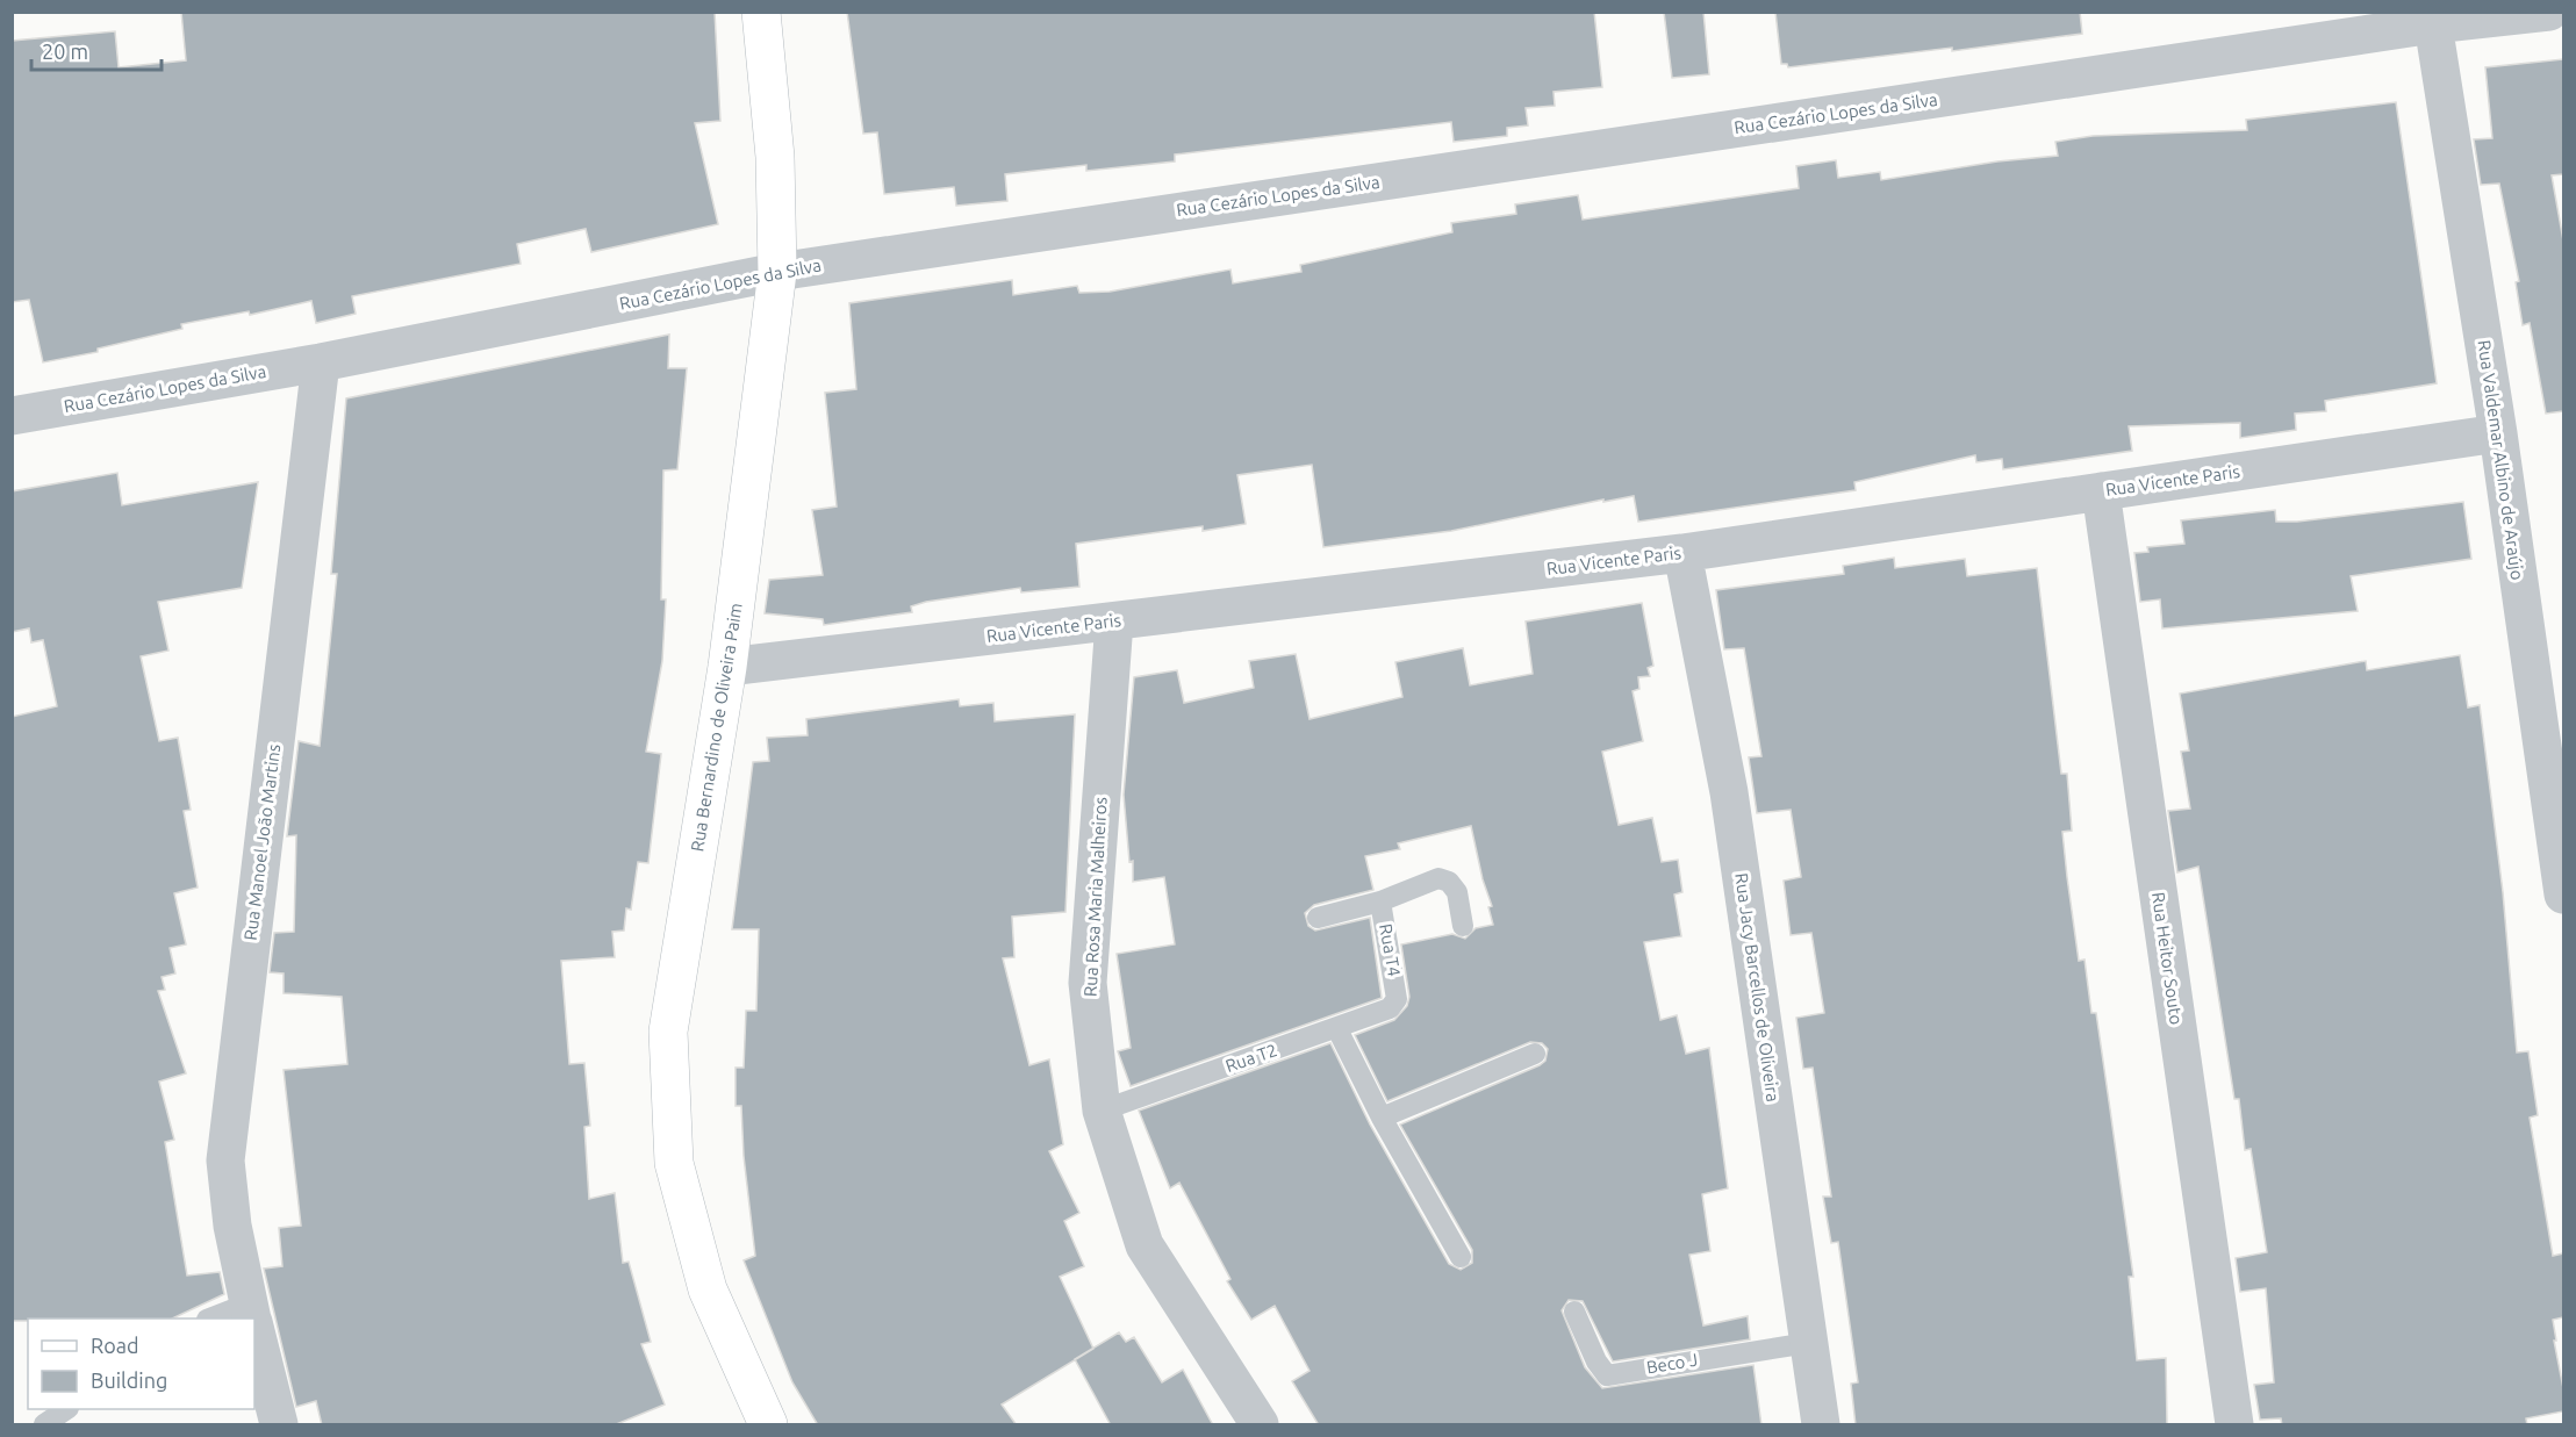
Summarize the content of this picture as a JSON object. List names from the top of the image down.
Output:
{
  "streets": {
    "street": [
      "Rua Cezário Lopes da Silva",
      "Rua Valdemar Albino de Araújo",
      "Rua Vicente Paris",
      "Rua Bernardino de Oliveira Paim",
      "Rua Manoel João Martins",
      "Rua Rosa Maria Malheiros",
      "Rua Heitor Souto",
      "Rua Jacy Barcellos de Oliveira"
    ],
    "lane": ["Rua T4", "Rua T2", "Beco J"]
  },
  "crossings": [
    ["Rua Cezário Lopes da Silva", "Rua Valdemar Albino de Araújo"],
    ["Rua Cezário Lopes da Silva", "Rua Bernardino de Oliveira Paim"],
    ["Rua Cezário Lopes da Silva", "Rua Manoel João Martins"],
    ["Rua Valdemar Albino de Araújo", "Rua Vicente Paris"],
    ["Rua Vicente Paris", "Rua Bernardino de Oliveira Paim"],
    ["Rua Vicente Paris", "Rua Rosa Maria Malheiros"],
    ["Rua Vicente Paris", "Rua Heitor Souto"],
    ["Rua Vicente Paris", "Rua Jacy Barcellos de Oliveira"],
    ["Rua Rosa Maria Malheiros", "Rua T2"],
    ["Rua T4", "Rua T2"],
    ["Rua Jacy Barcellos de Oliveira", "Beco J"]
  ],
  "legend": ["Road", "Building"],
  "scale_bar": "20 m"
}
